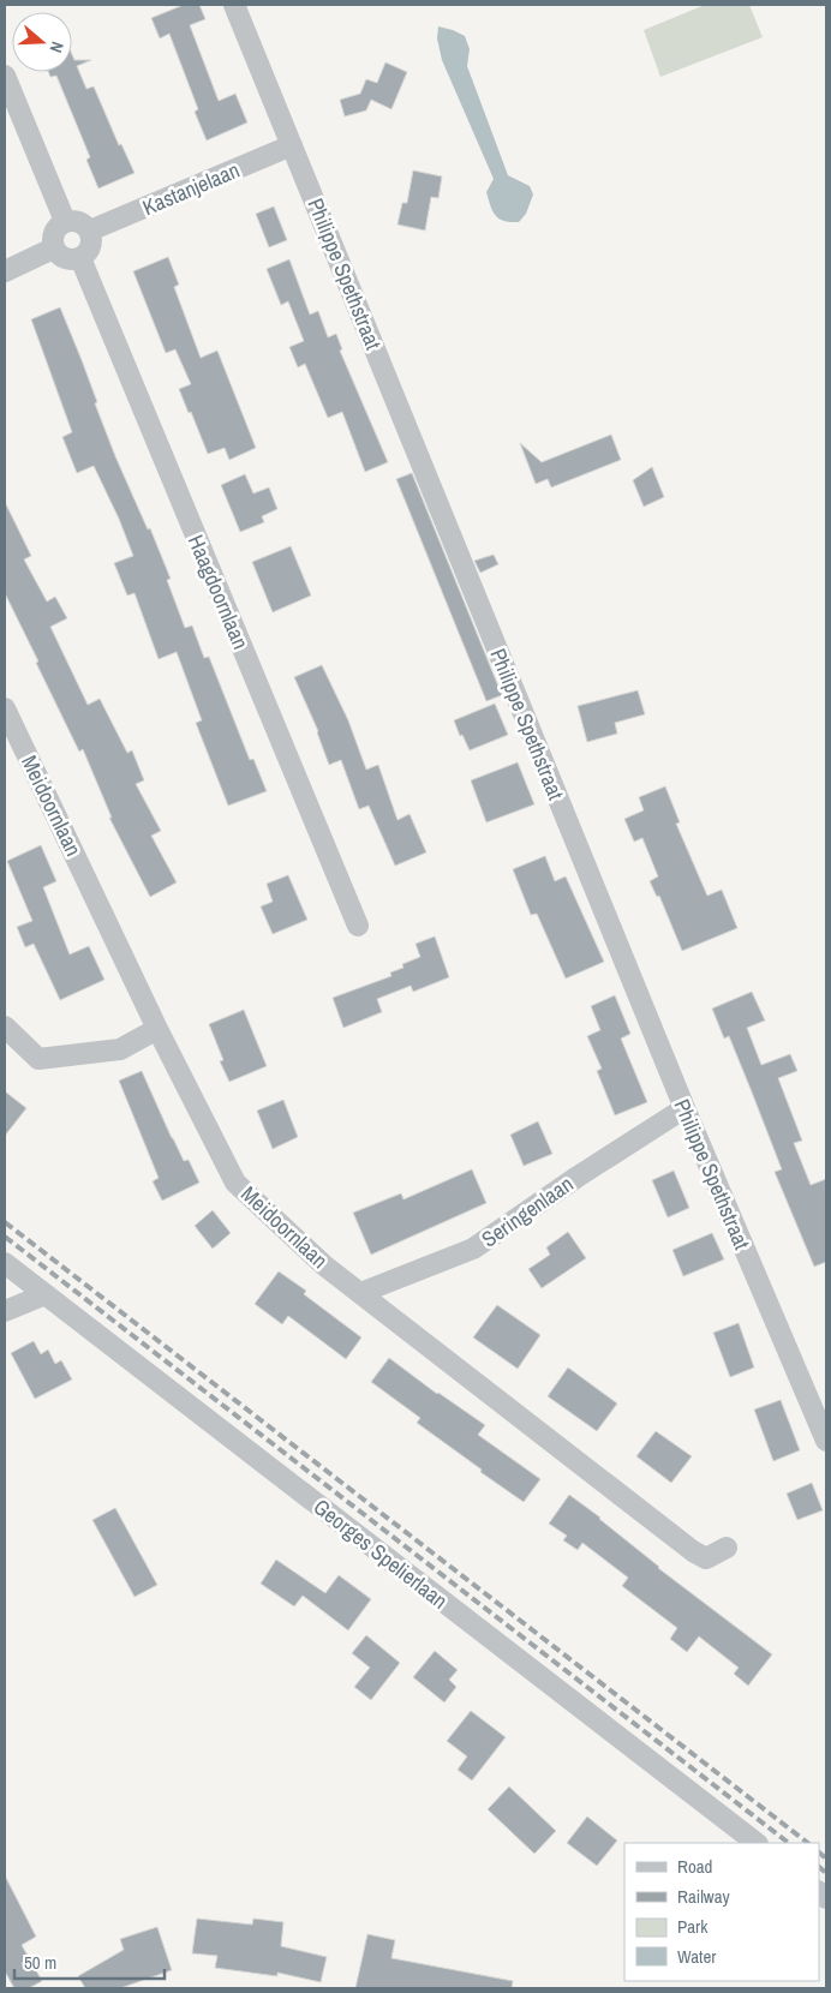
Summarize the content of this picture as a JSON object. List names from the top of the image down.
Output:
{
  "streets": {
    "street": [
      "Kastanjelaan",
      "Philippe Spethstraat",
      "Haagdoornlaan",
      "Meidoornlaan",
      "Seringenlaan",
      "Georges Spelierlaan"
    ]
  },
  "crossings": [
    ["Kastanjelaan", "Philippe Spethstraat"],
    ["Kastanjelaan", "Haagdoornlaan"],
    ["Philippe Spethstraat", "Seringenlaan"],
    ["Meidoornlaan", "Seringenlaan"]
  ],
  "legend": [
    "Road",
    "Railway",
    "Park",
    "Water"
  ],
  "scale_bar": "50 m",
  "north": "right"
}
